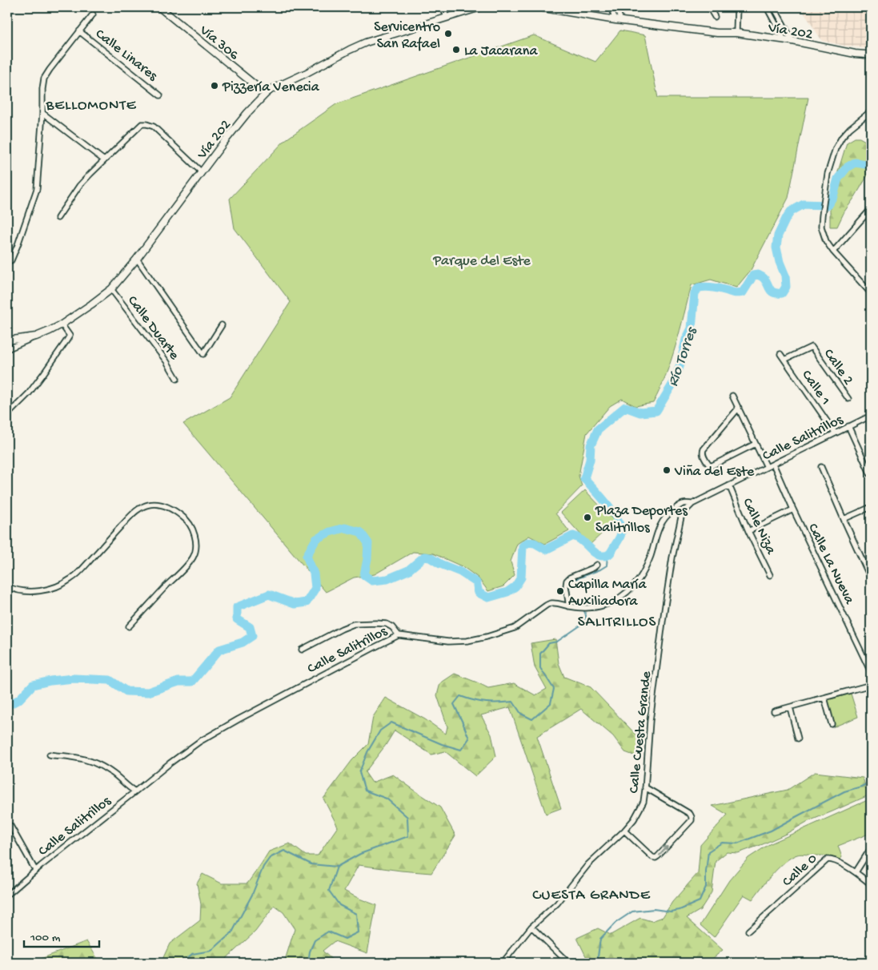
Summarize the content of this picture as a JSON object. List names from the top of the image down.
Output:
{
  "streets": {
    "main road": ["Vía 202", "Vía 306"],
    "street": [
      "Calle Linares",
      "Calle Duarte",
      "Calle 2",
      "Calle 1",
      "Calle Salitrillos",
      "Calle Niza",
      "Calle La Nueva",
      "Calle Cuesta Grande",
      "Calle 0"
    ]
  },
  "crossings": [
    ["Vía 202", "Vía 306"],
    ["Vía 202", "Calle Duarte"],
    ["Calle 2", "Calle 1"],
    ["Calle 1", "Calle Salitrillos"],
    ["Calle Salitrillos", "Calle Niza"],
    ["Calle Salitrillos", "Calle La Nueva"],
    ["Calle Salitrillos", "Calle Cuesta Grande"]
  ],
  "districts": ["BELLOMONTE", "SALITRILLOS", "CUESTA GRANDE"],
  "water": ["Río Torres"],
  "parks": ["Parque del Este"],
  "places": [
    "Servicentro San Rafael",
    "La Jacarana",
    "Pizzería Venecia",
    "Viña del Este",
    "Plaza Deportes Salitrillos",
    "Capilla María Auxiliadora"
  ],
  "scale_bar": "100 m"
}
